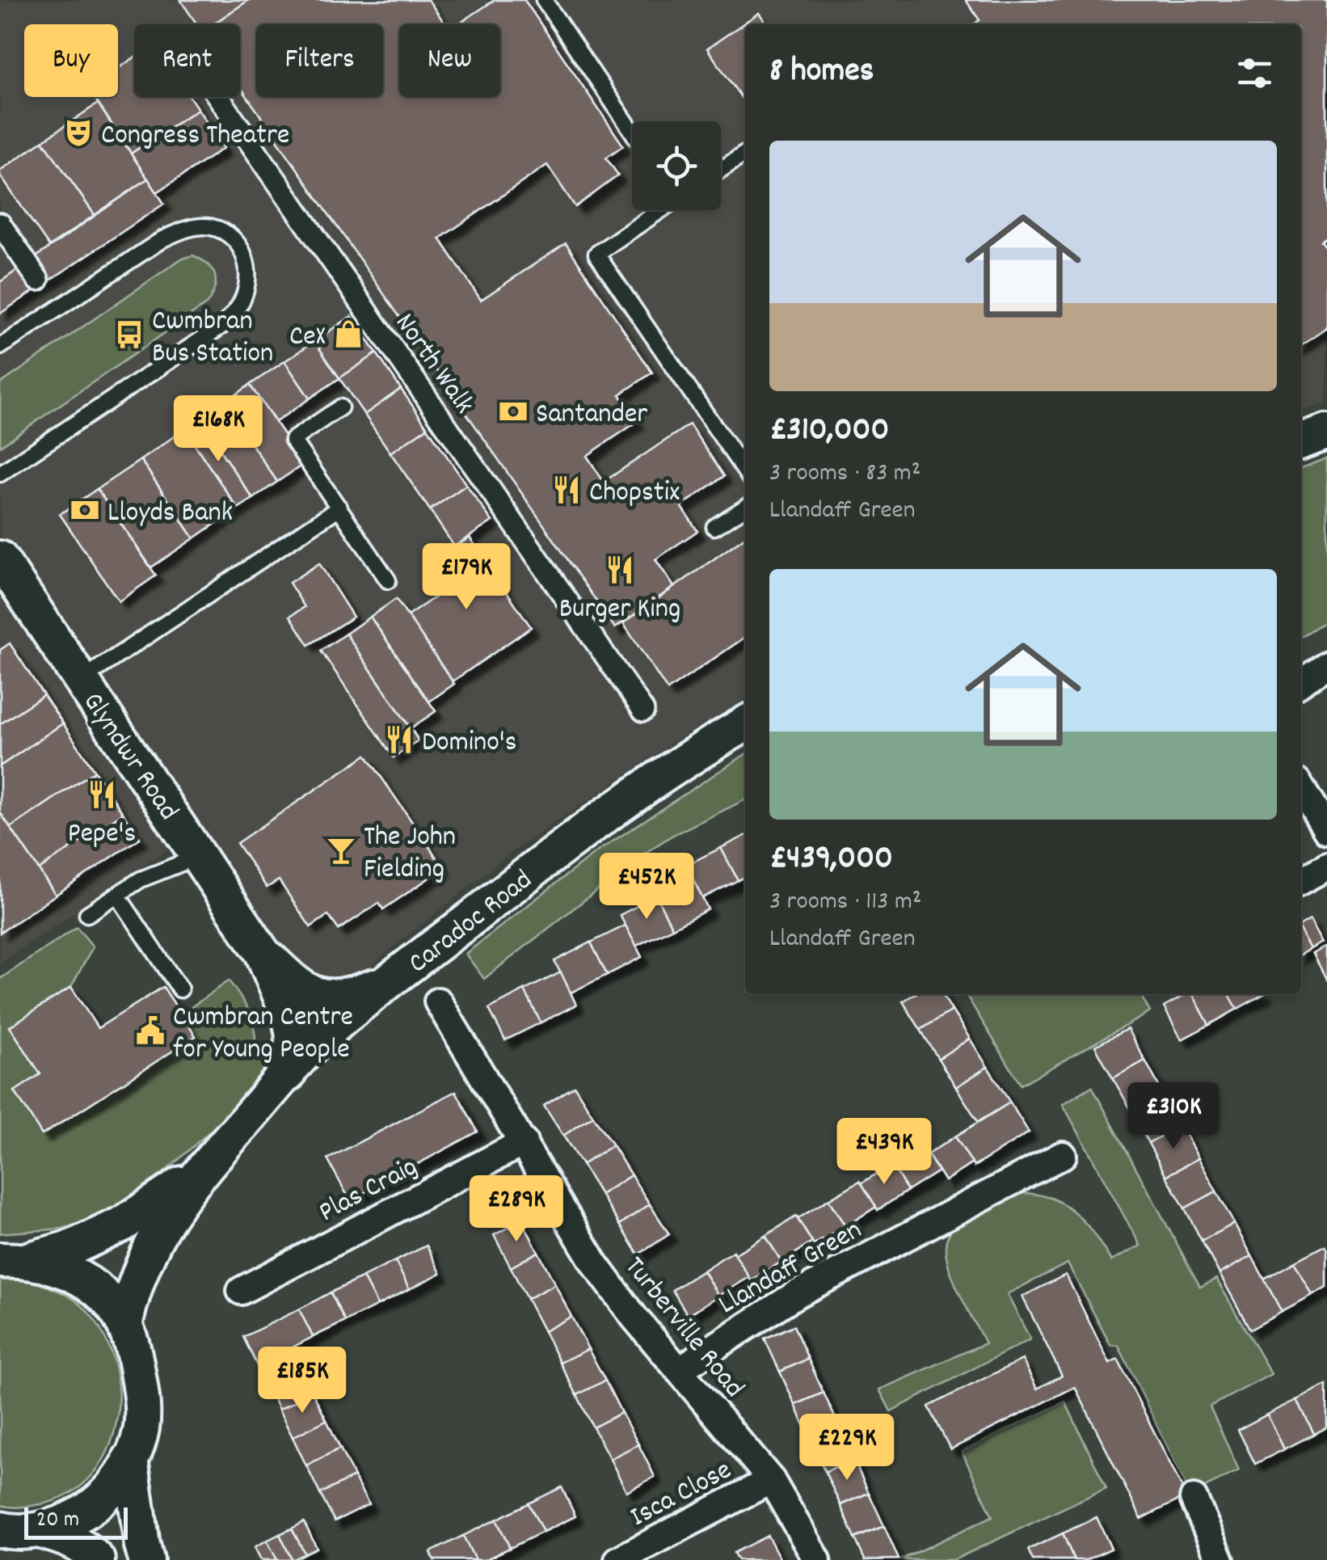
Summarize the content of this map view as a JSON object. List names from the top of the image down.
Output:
{
  "streets": {
    "street": [
      "North Walk",
      "Glyndwr Road",
      "Caradoc Road",
      "Plas Craig",
      "Llandaff Green",
      "Turberville Road",
      "Isca Close"
    ]
  },
  "crossings": [
    ["Glyndwr Road", "Caradoc Road"],
    ["Plas Craig", "Turberville Road"],
    ["Llandaff Green", "Turberville Road"],
    ["Turberville Road", "Isca Close"]
  ],
  "places": {
    "theatre": ["Congress Theatre"],
    "shop": ["CeX"],
    "bus stop": ["Cwmbran Bus Station"],
    "bank": ["Santander", "Lloyds Bank"],
    "restaurant": [
      "Chopstix",
      "Burger King",
      "Domino's",
      "Pepe's"
    ],
    "bar": ["The John Fielding"],
    "public building": ["Cwmbran Centre for Young People"]
  },
  "scale_bar": "20 m",
  "page": {
    "chip": [
      "Buy",
      "Rent",
      "Filters",
      "New"
    ],
    "heading": "8 homes",
    "list": [
      {
        "name": "£310,000",
        "note": "3 rooms · 83 m² · Llandaff Green"
      },
      {
        "name": "£439,000",
        "note": "3 rooms · 113 m² · Llandaff Green"
      }
    ],
    "price": [
      "£168K",
      "£179K",
      "£452K",
      "£310K",
      "£439K",
      "£289K",
      "£185K",
      "£229K"
    ],
    "scale": "20 m"
  }
}
